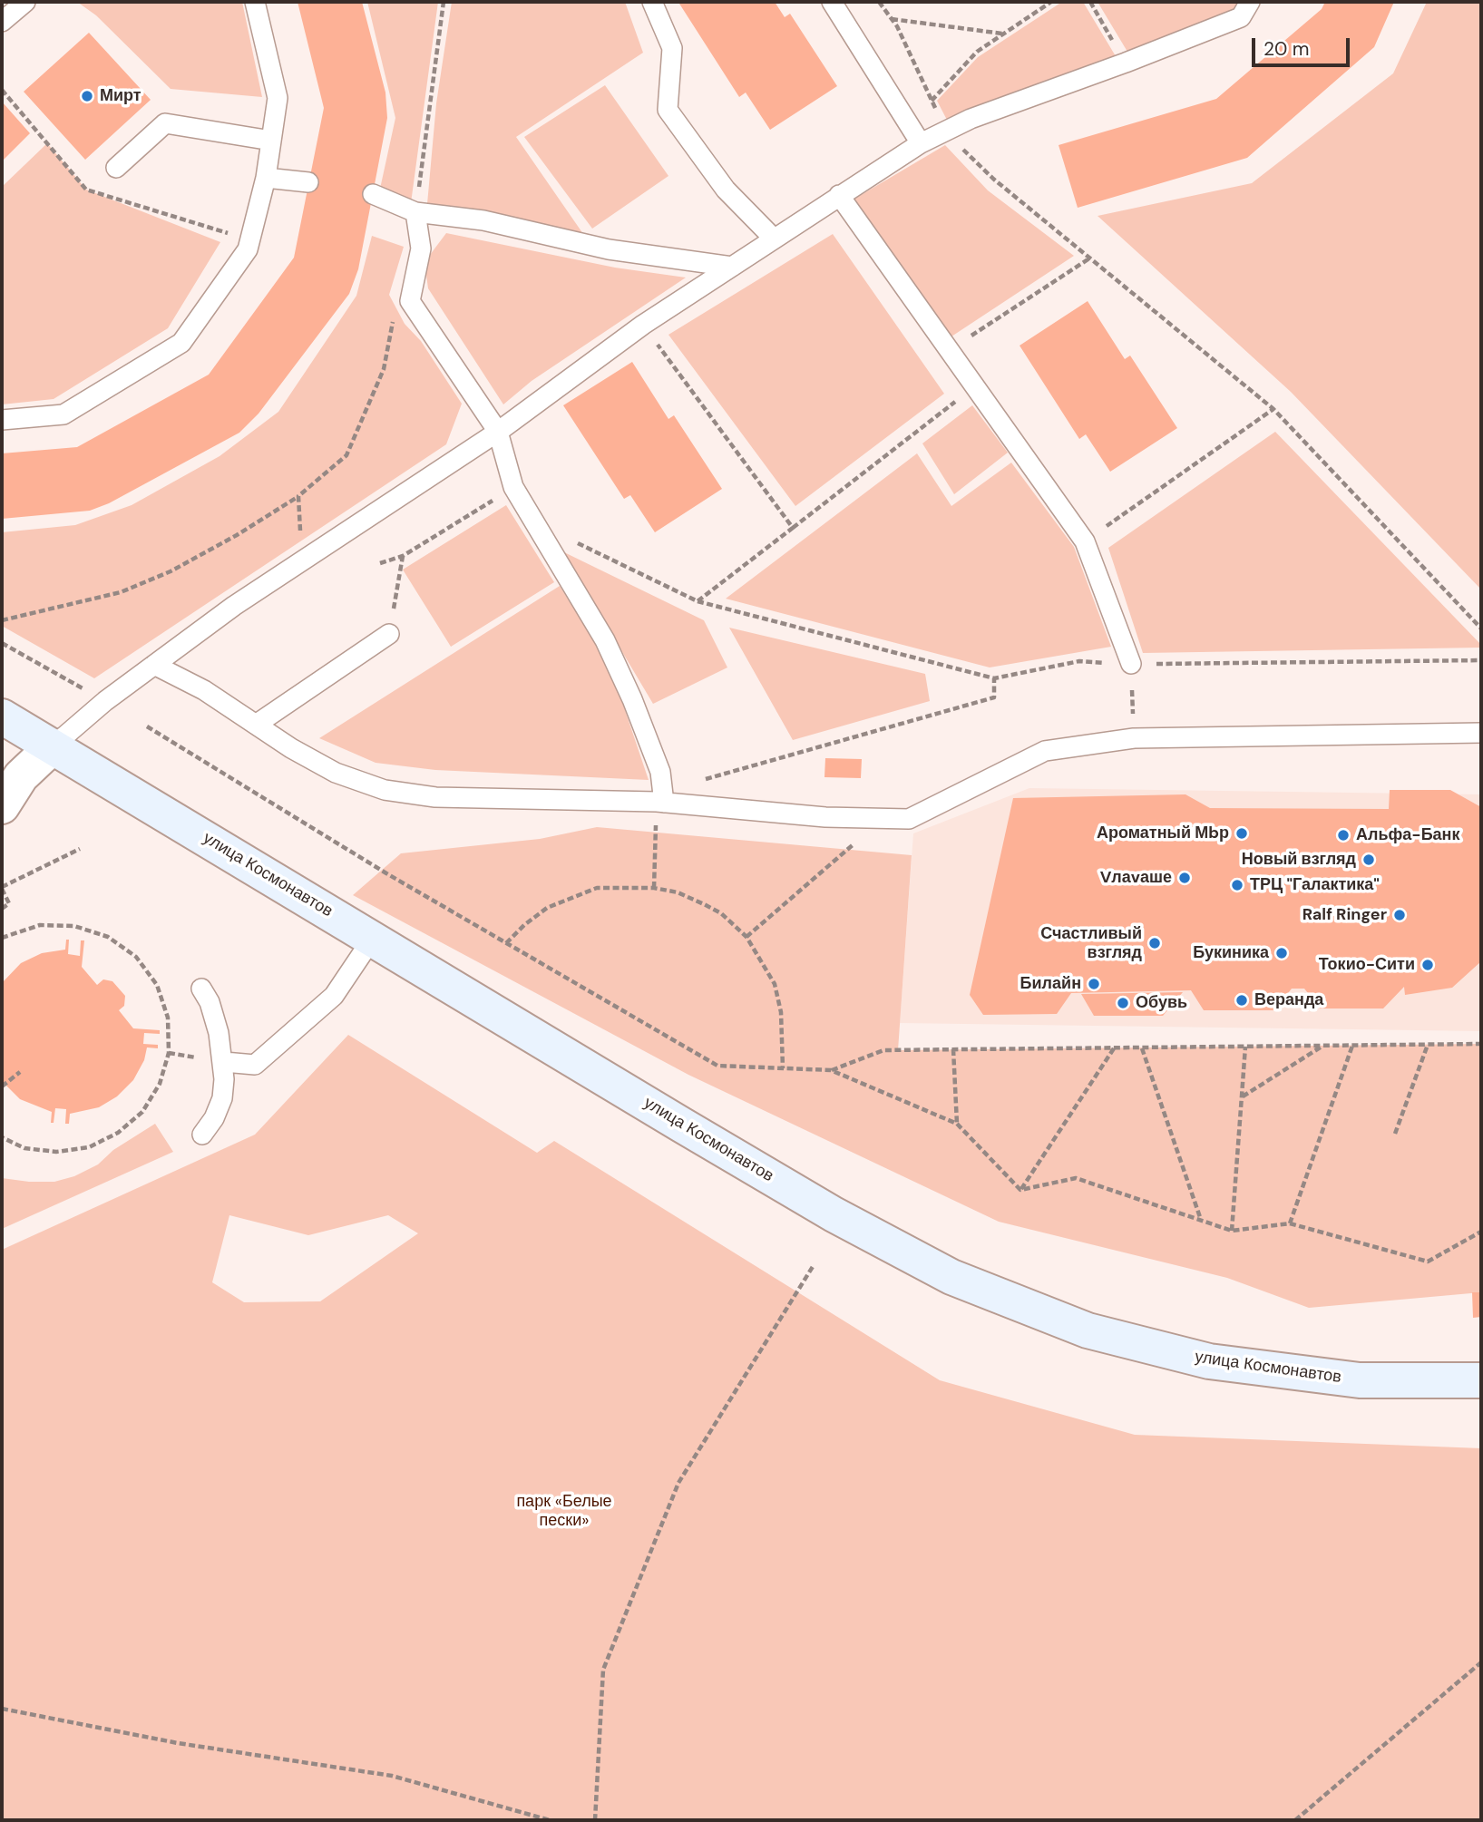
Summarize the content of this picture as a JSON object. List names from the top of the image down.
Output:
{
  "streets": {
    "street": ["улица Космонавтов"]
  },
  "parks": ["парк «Белые пески»"],
  "places": [
    "Мирт",
    "Ароматный Мbр",
    "Альфа-Банк",
    "Новый взгляд",
    "Vлаvаше",
    "ТРЦ \"Галактика\"",
    "Ralf Ringer",
    "Счастливый взгляд",
    "Букиника",
    "Токио-Сити",
    "Билайн",
    "Веранда",
    "Обувь"
  ],
  "scale_bar": "20 m"
}
